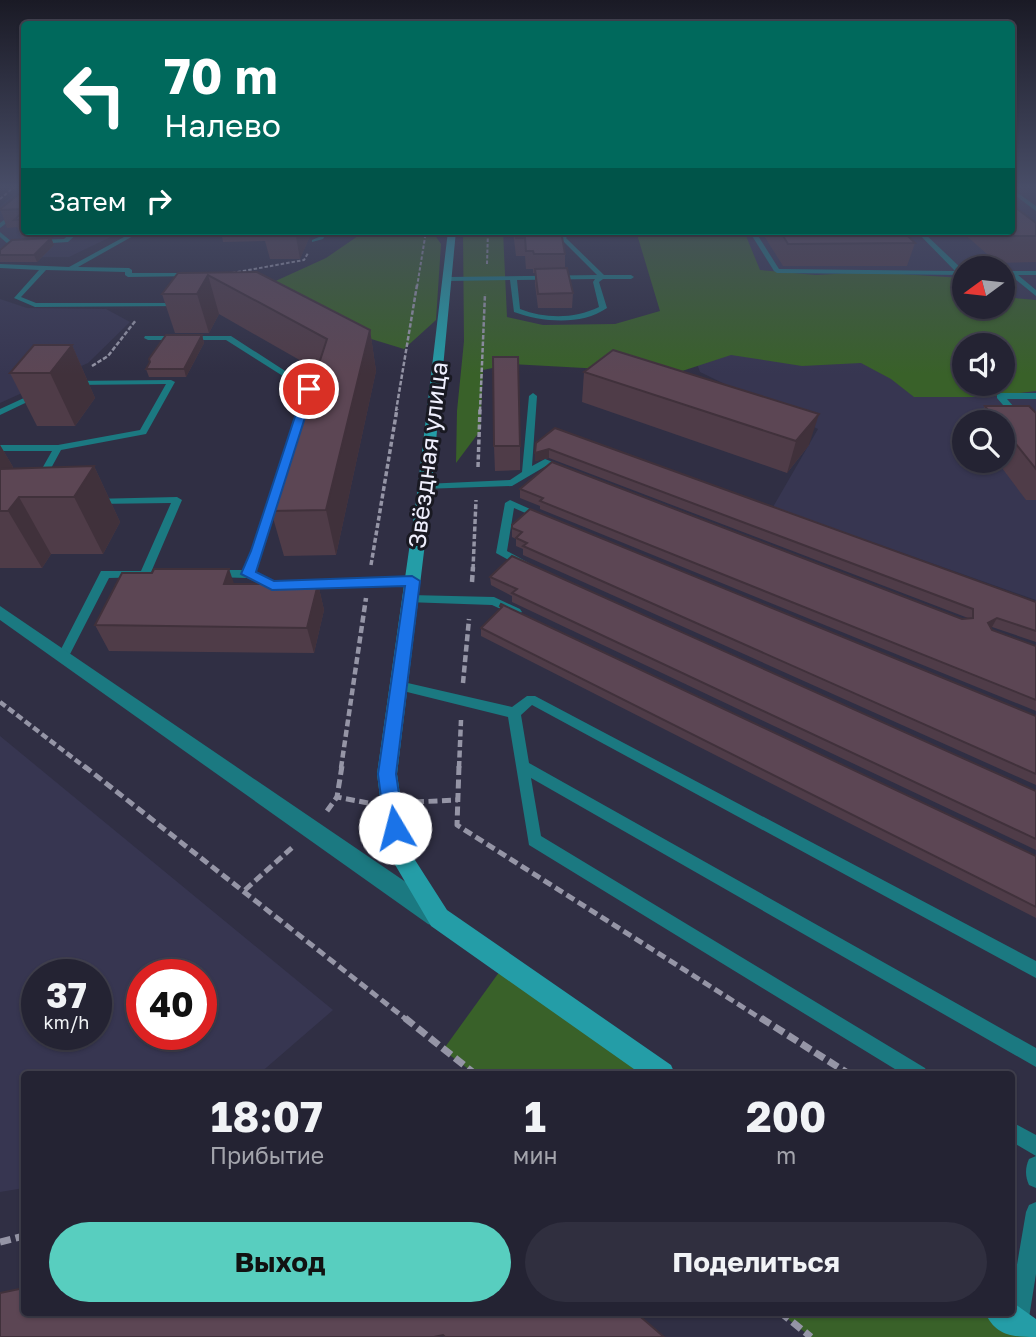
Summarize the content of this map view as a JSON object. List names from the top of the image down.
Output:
{
  "streets": {
    "street": ["Звёздная улица"]
  },
  "north": "left",
  "page": {
    "turn": ["70 m", "Налево"],
    "then": "Затем",
    "speed": "37 km/h",
    "limit": "40",
    "eta": [
      "18:07",
      "Прибытие",
      "1",
      "мин",
      "200",
      "m"
    ],
    "buttons": ["Выход", "Поделиться"]
  }
}
